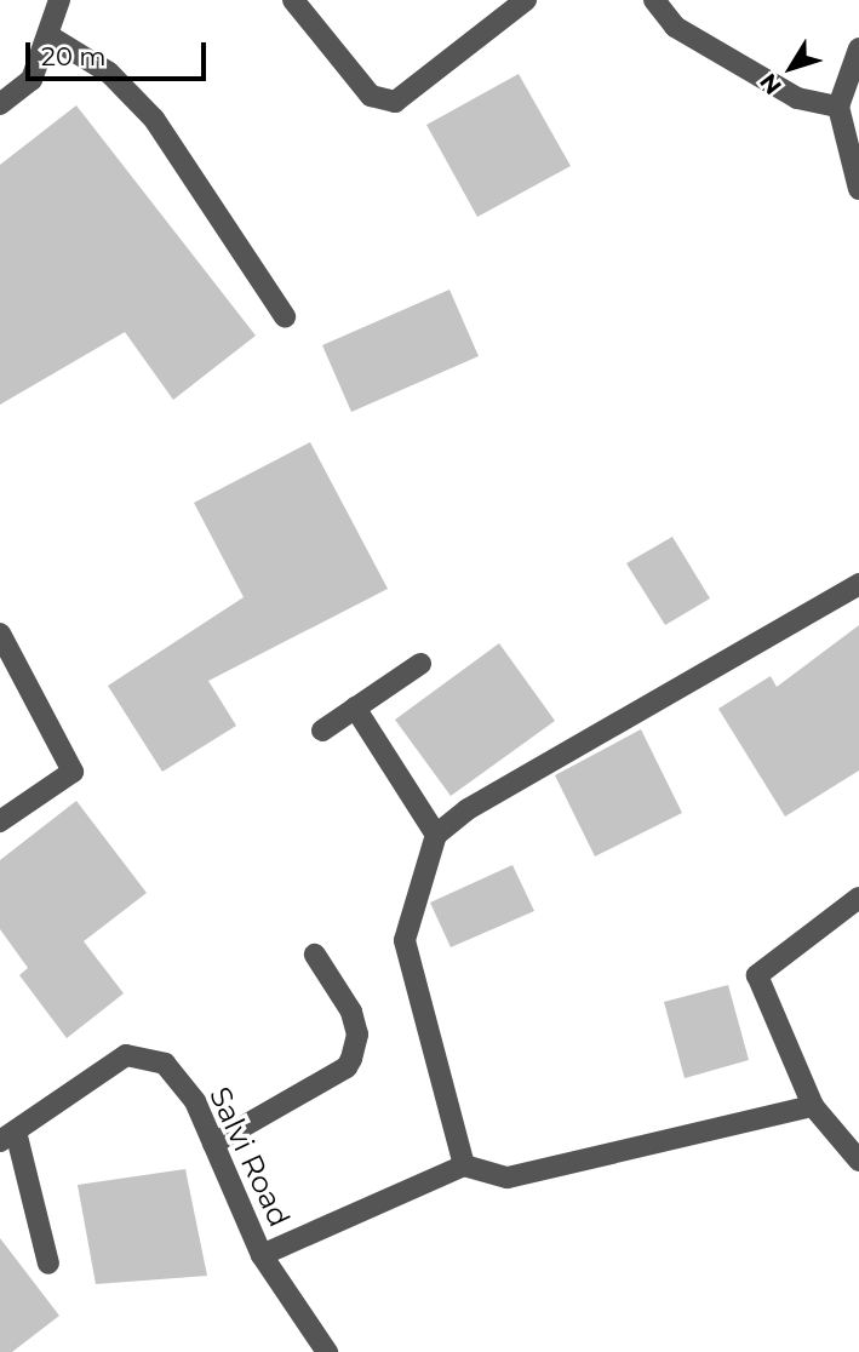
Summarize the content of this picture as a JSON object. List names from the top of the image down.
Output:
{
  "streets": {
    "street": ["Salvi Road"]
  },
  "scale_bar": "20 m",
  "north": "bottom left"
}
